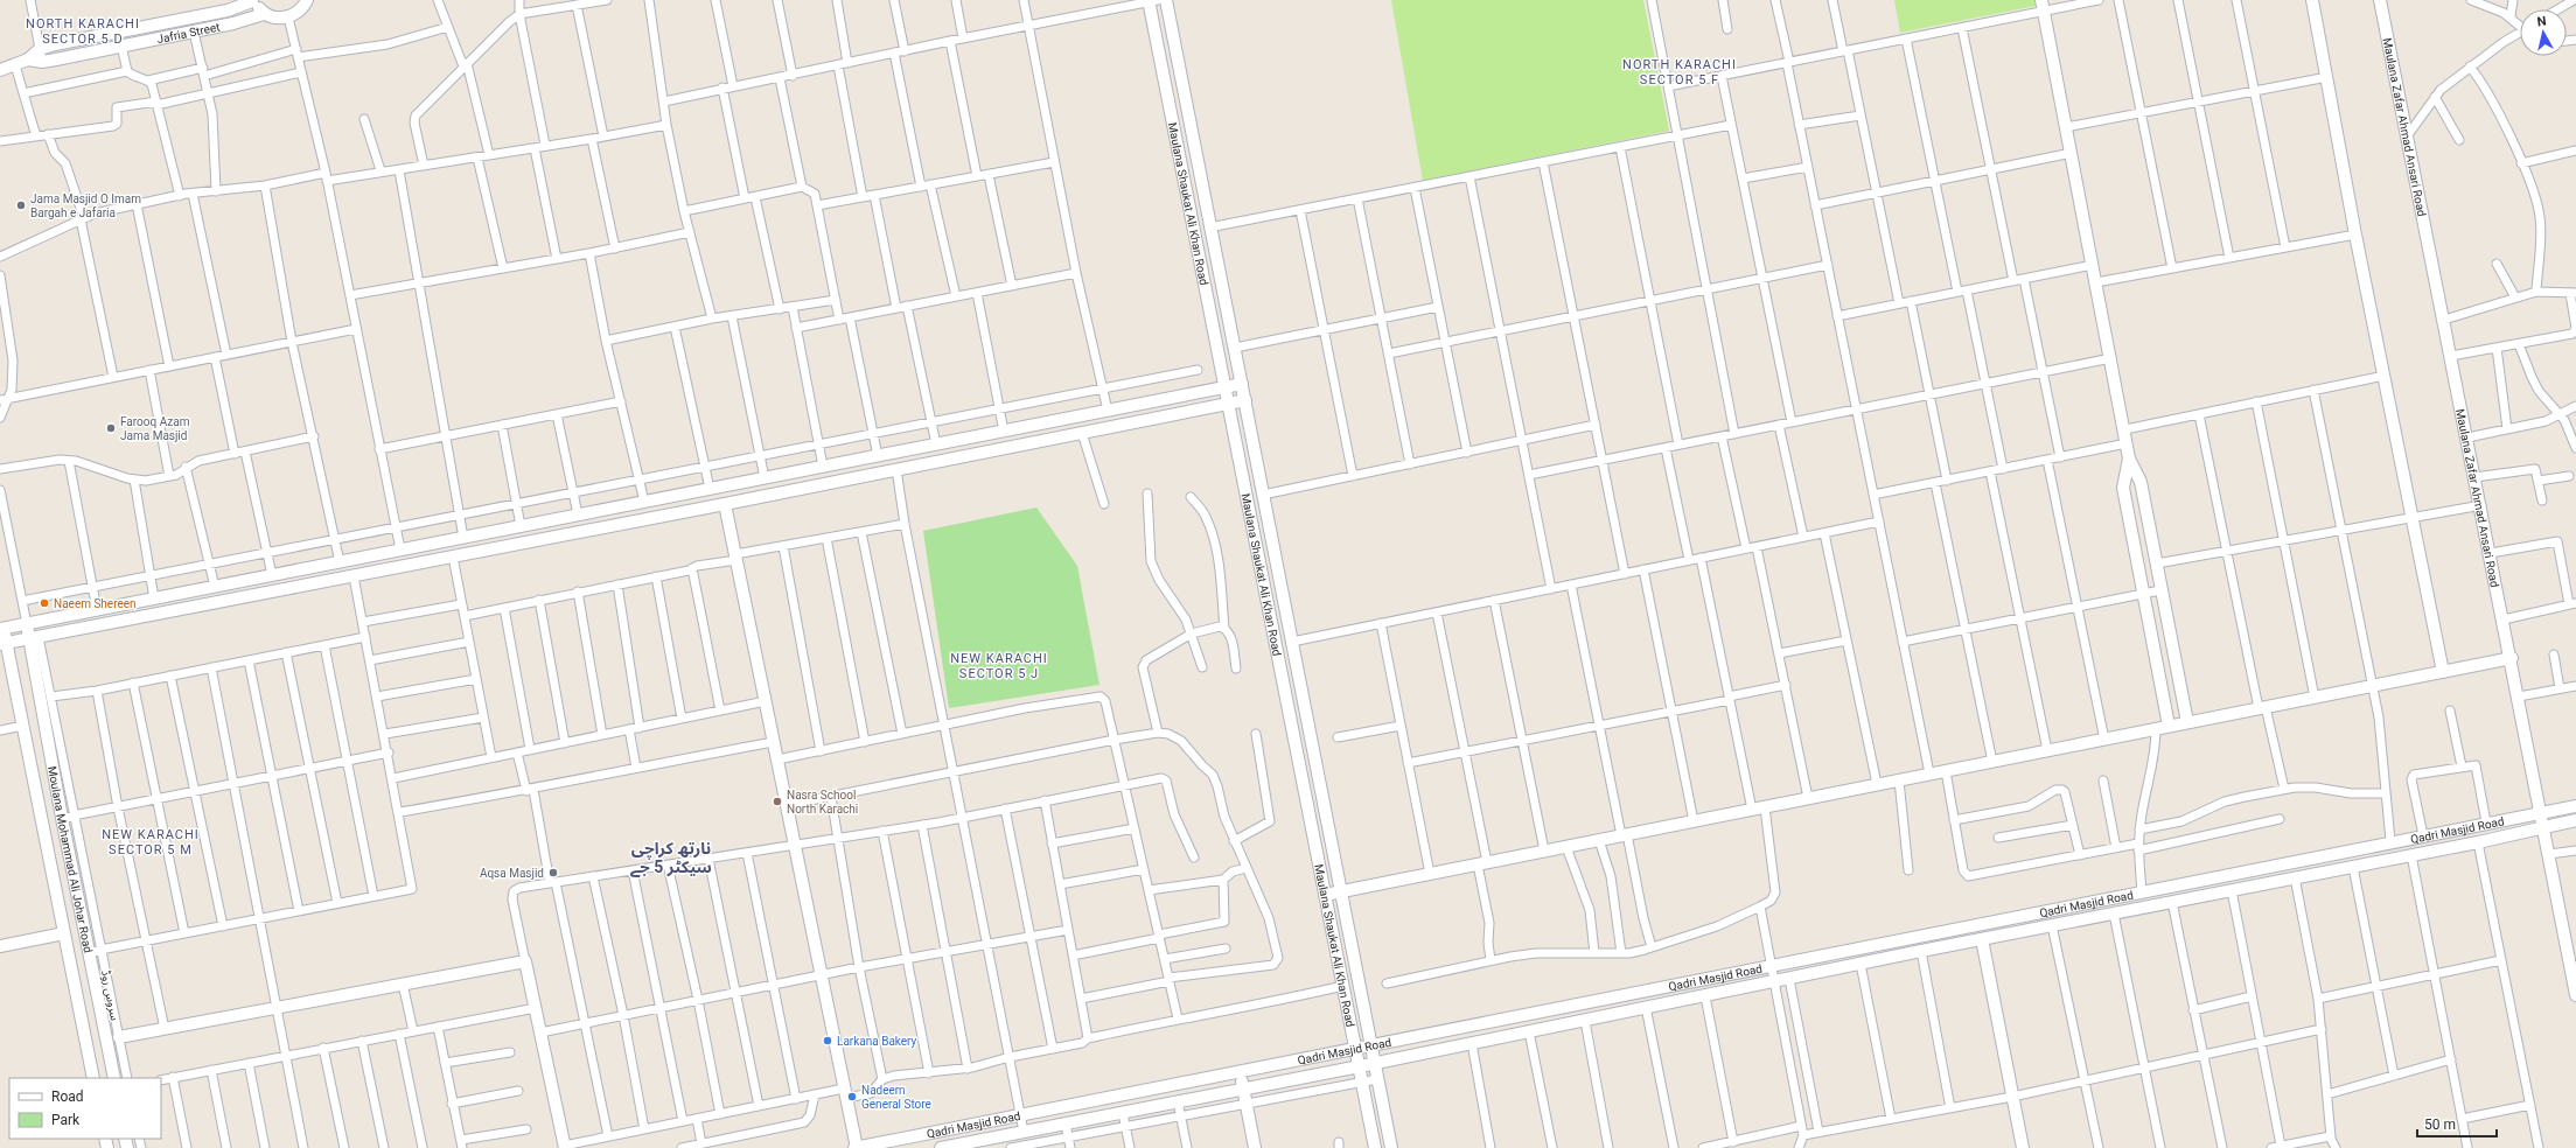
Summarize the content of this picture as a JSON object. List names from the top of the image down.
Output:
{
  "streets": {
    "street": [
      "Jafria Street",
      "Maulana Zafar Ahmad Ansari Road",
      "Maulana Shaukat Ali Khan Road",
      "Qadri Masjid Road",
      "Moulana Mohammad Ali Johar Road",
      "سروس روڈ"
    ]
  },
  "crossings": [
    ["Maulana Zafar Ahmad Ansari Road", "Qadri Masjid Road"],
    ["Maulana Shaukat Ali Khan Road", "Qadri Masjid Road"],
    ["Moulana Mohammad Ali Johar Road", "سروس روڈ"]
  ],
  "districts": [
    "NORTH KARACHI SECTOR 5 D",
    "NORTH KARACHI SECTOR 5 F",
    "NEW KARACHI SECTOR 5 J",
    "NEW KARACHI SECTOR 5 M",
    "نارتھ کراچی سیکٹر 5 جے"
  ],
  "places": [
    "Jama Masjid O Imam Bargah e Jafaria",
    "Farooq Azam Jama Masjid",
    "Naeem Shereen",
    "Nasra School North Karachi",
    "Aqsa Masjid",
    "Larkana Bakery",
    "Nadeem General Store"
  ],
  "legend": ["Road", "Park"],
  "scale_bar": "50 m",
  "north": "top"
}
